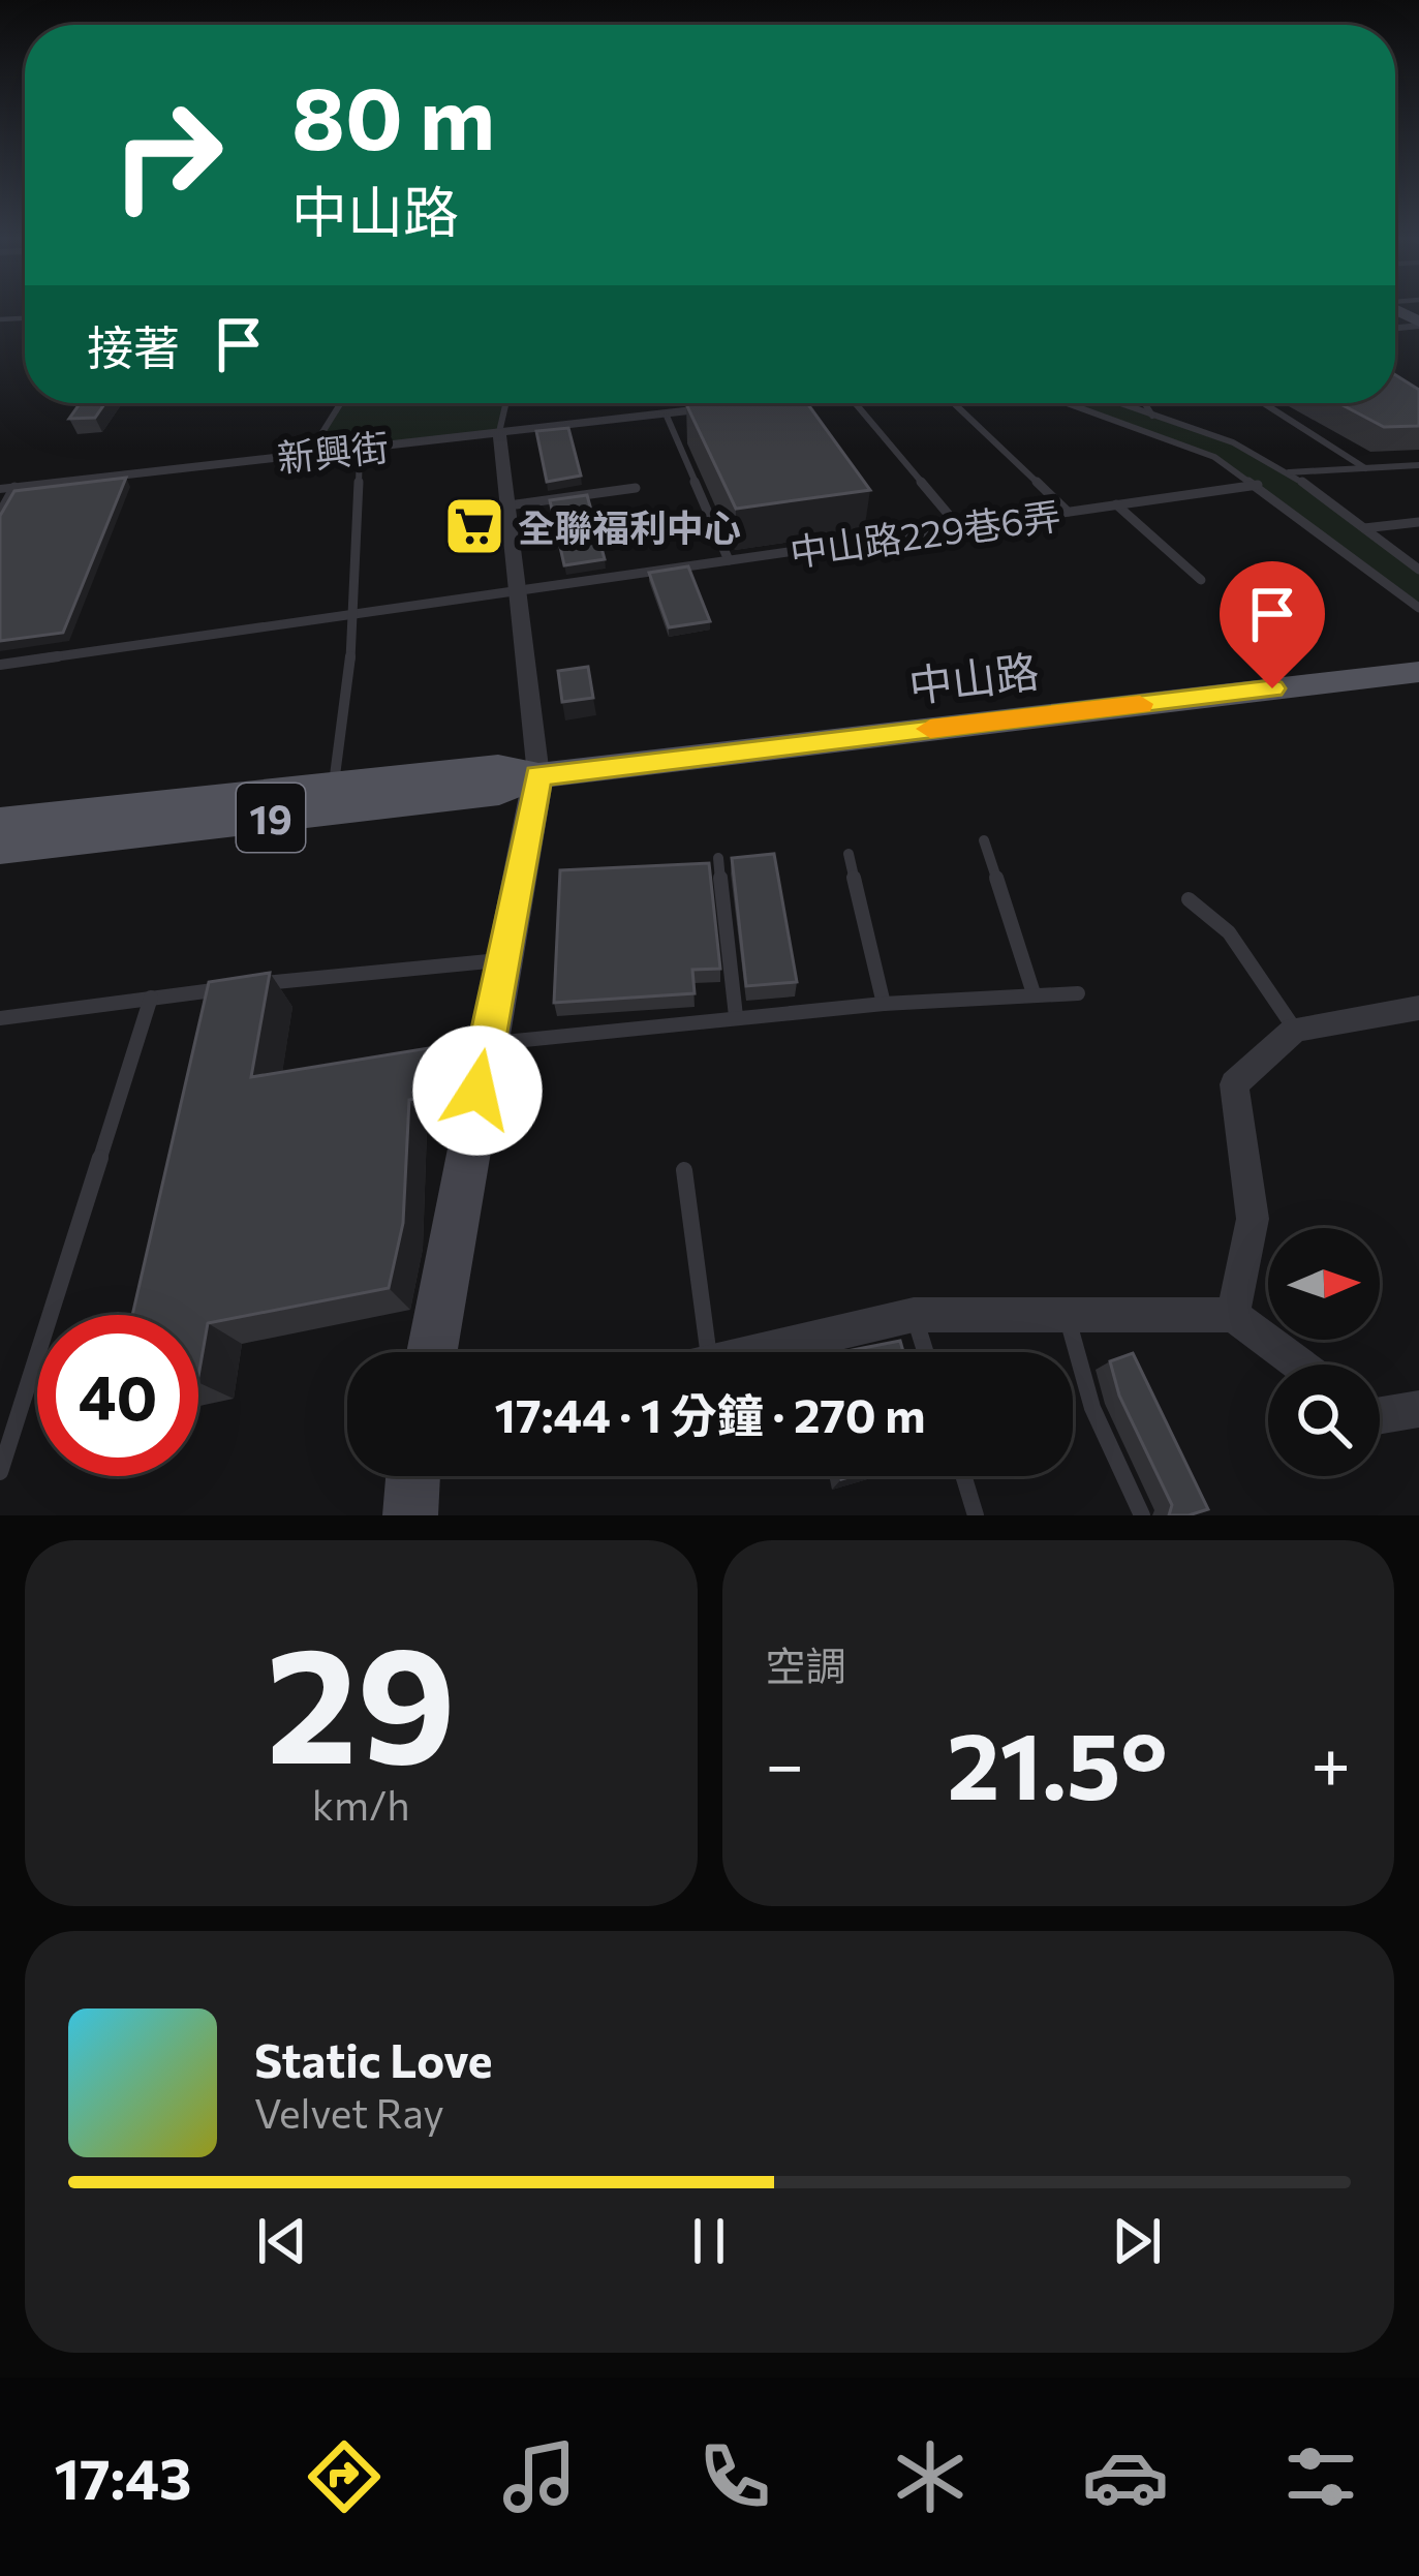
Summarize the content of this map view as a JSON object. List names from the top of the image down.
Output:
{
  "streets": {
    "main road": ["中山路", "19"],
    "street": ["新興街"],
    "lane": ["中山路229巷6弄"]
  },
  "places": {
    "supermarket": ["全聯福利中心"]
  },
  "north": "right",
  "page": {
    "turn": ["80 m", "中山路"],
    "then": "接著",
    "limit": "40",
    "trip": "17:44 · 1 分鐘 · 270 m",
    "tile": [
      ["29", "km/h"],
      "空調"
    ],
    "heat": ["−", "21.5°", "+"],
    "song": ["Static Love", "Velvet Ray"],
    "tabs": "17:43"
  }
}
